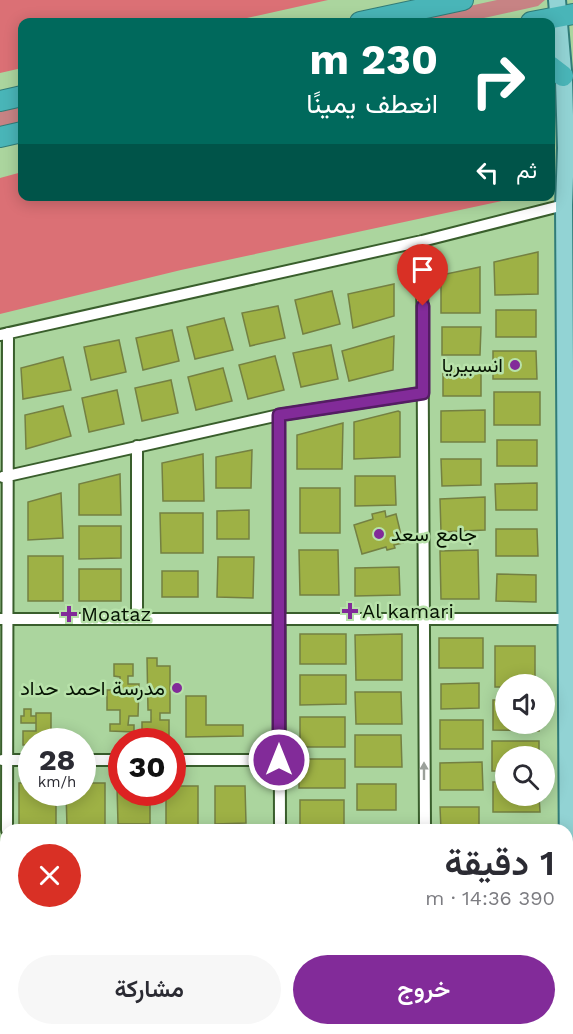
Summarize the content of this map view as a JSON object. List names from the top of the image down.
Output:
{
  "places": {
    "other": ["انسبيريا", "جامع سعد", "مدرسة احمد حداد"],
    "health": ["Al kamari", "Moataz"]
  },
  "page": {
    "turn": ["230 m", "انعطف يمينًا"],
    "then": "ثم",
    "speed": "28 km/h",
    "limit": "30",
    "heading": ["1 دقيقة", "390 m · 14:36"],
    "buttons": ["خروج", "مشاركة"]
  }
}
